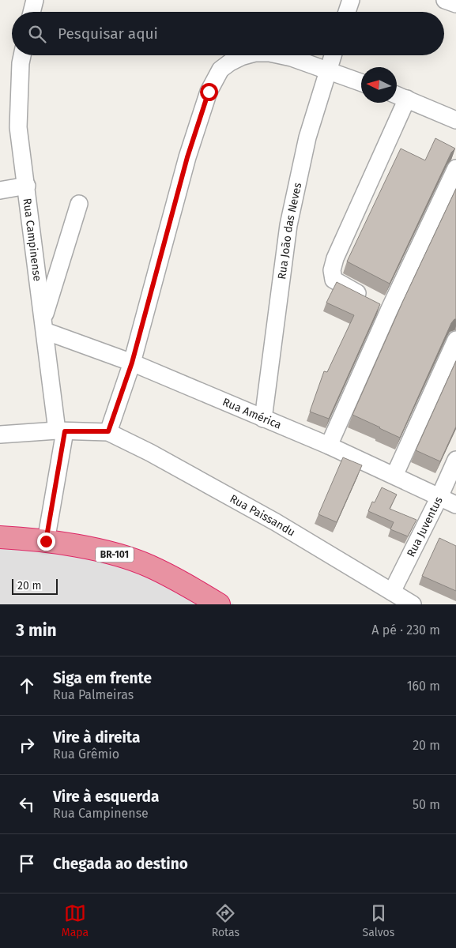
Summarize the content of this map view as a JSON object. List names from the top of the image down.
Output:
{
  "streets": {
    "highway": ["BR-101"],
    "street": [
      "Rua João das Neves",
      "Rua Campinense",
      "Rua América",
      "Rua Paissandu",
      "Rua Juventus"
    ]
  },
  "crossings": [
    ["Rua João das Neves", "Rua América"],
    ["Rua Campinense", "Rua América"],
    ["Rua Campinense", "BR-101"],
    ["Rua América", "Rua Juventus"],
    ["Rua Paissandu", "Rua Juventus"]
  ],
  "scale_bar": "20 m",
  "north": "left",
  "page": {
    "search": "Pesquisar aqui",
    "scale": "20 m",
    "heading": ["3 min", "A pé · 230 m"],
    "list": [
      ["Siga em frente", "Rua Palmeiras", "160 m"],
      ["Vire à direita", "Rua Grêmio", "20 m"],
      ["Vire à esquerda", "Rua Campinense", "50 m"],
      "Chegada ao destino"
    ],
    "nav": ["Mapa", "Rotas", "Salvos"]
  }
}
